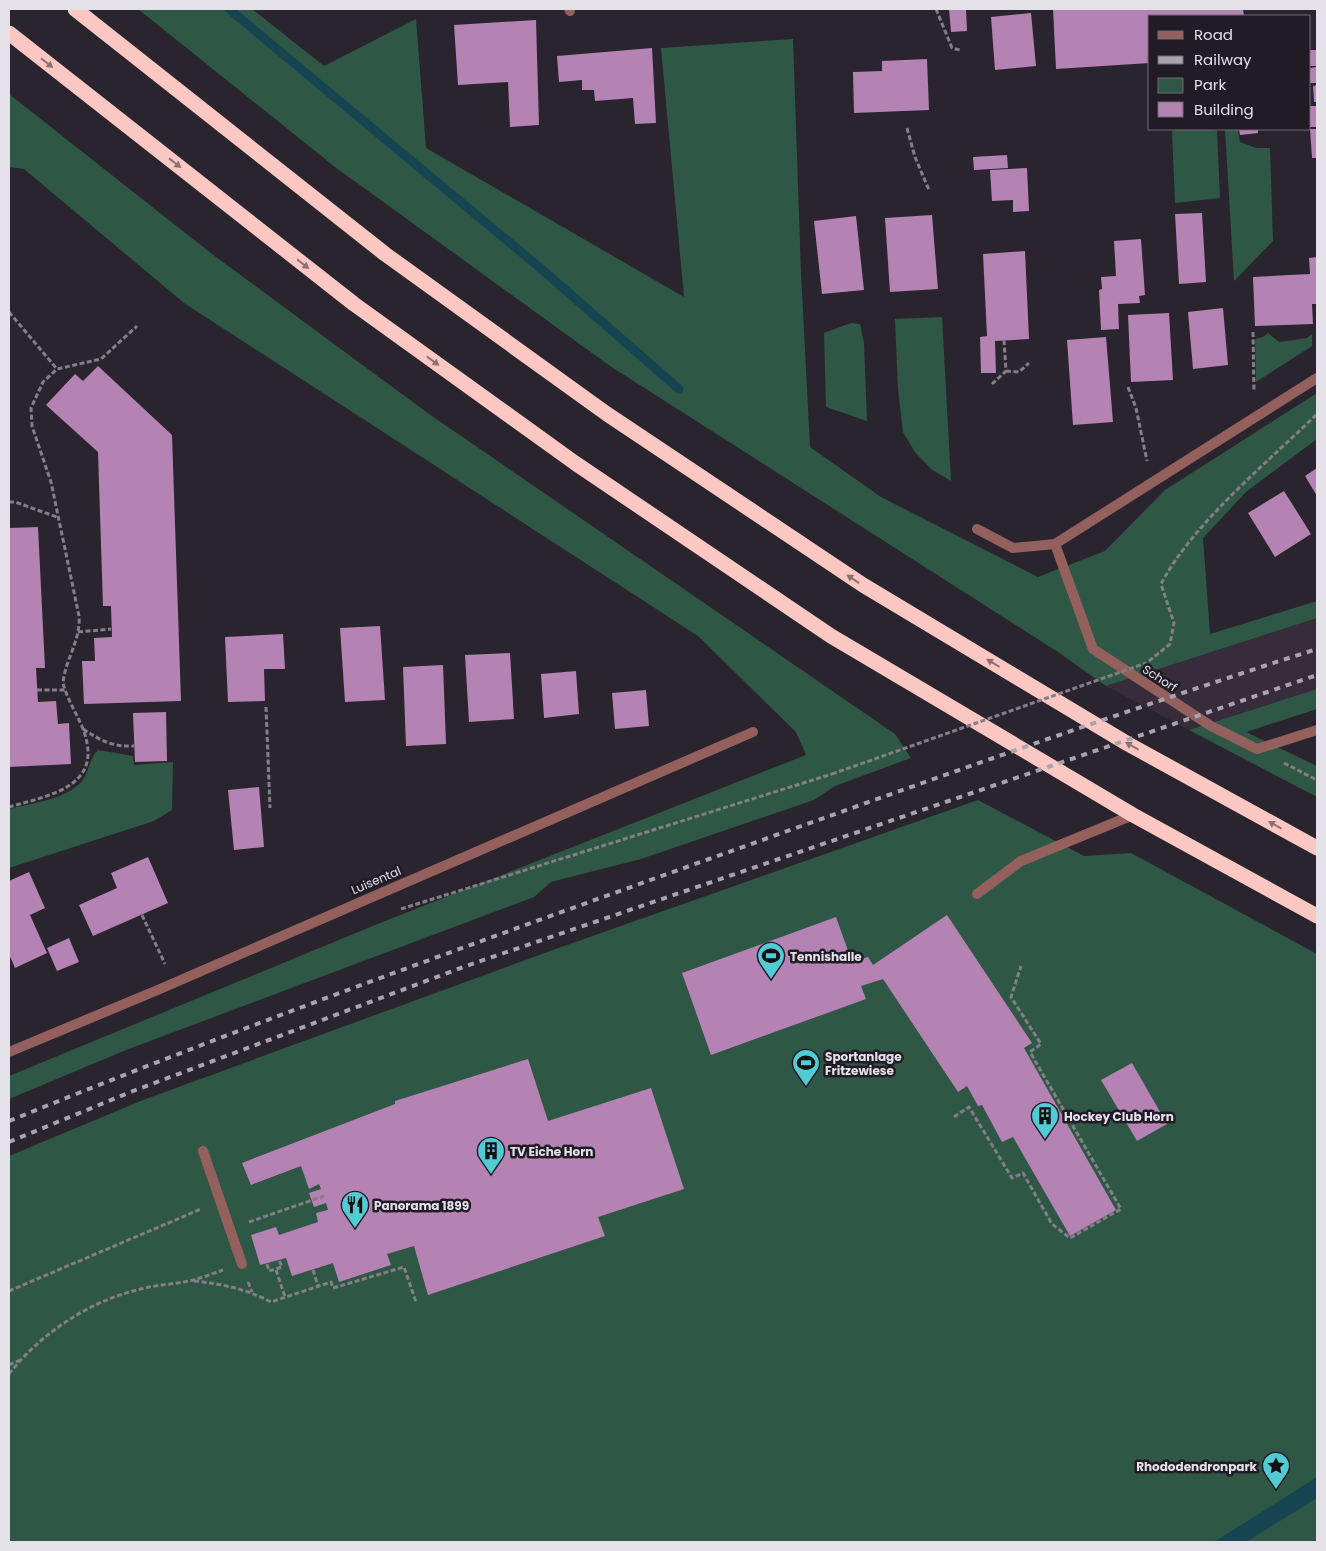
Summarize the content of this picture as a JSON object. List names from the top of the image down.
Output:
{
  "streets": {
    "street": ["Schorf", "Luisental"]
  },
  "places": {
    "sports": ["Tennishalle", "Sportanlage Fritzewiese"],
    "building": ["Hockey Club Horn", "TV Eiche Horn"],
    "restaurant": ["Panorama 1899"],
    "place": ["Rhododendronpark"]
  },
  "legend": [
    "Road",
    "Railway",
    "Park",
    "Building"
  ]
}
